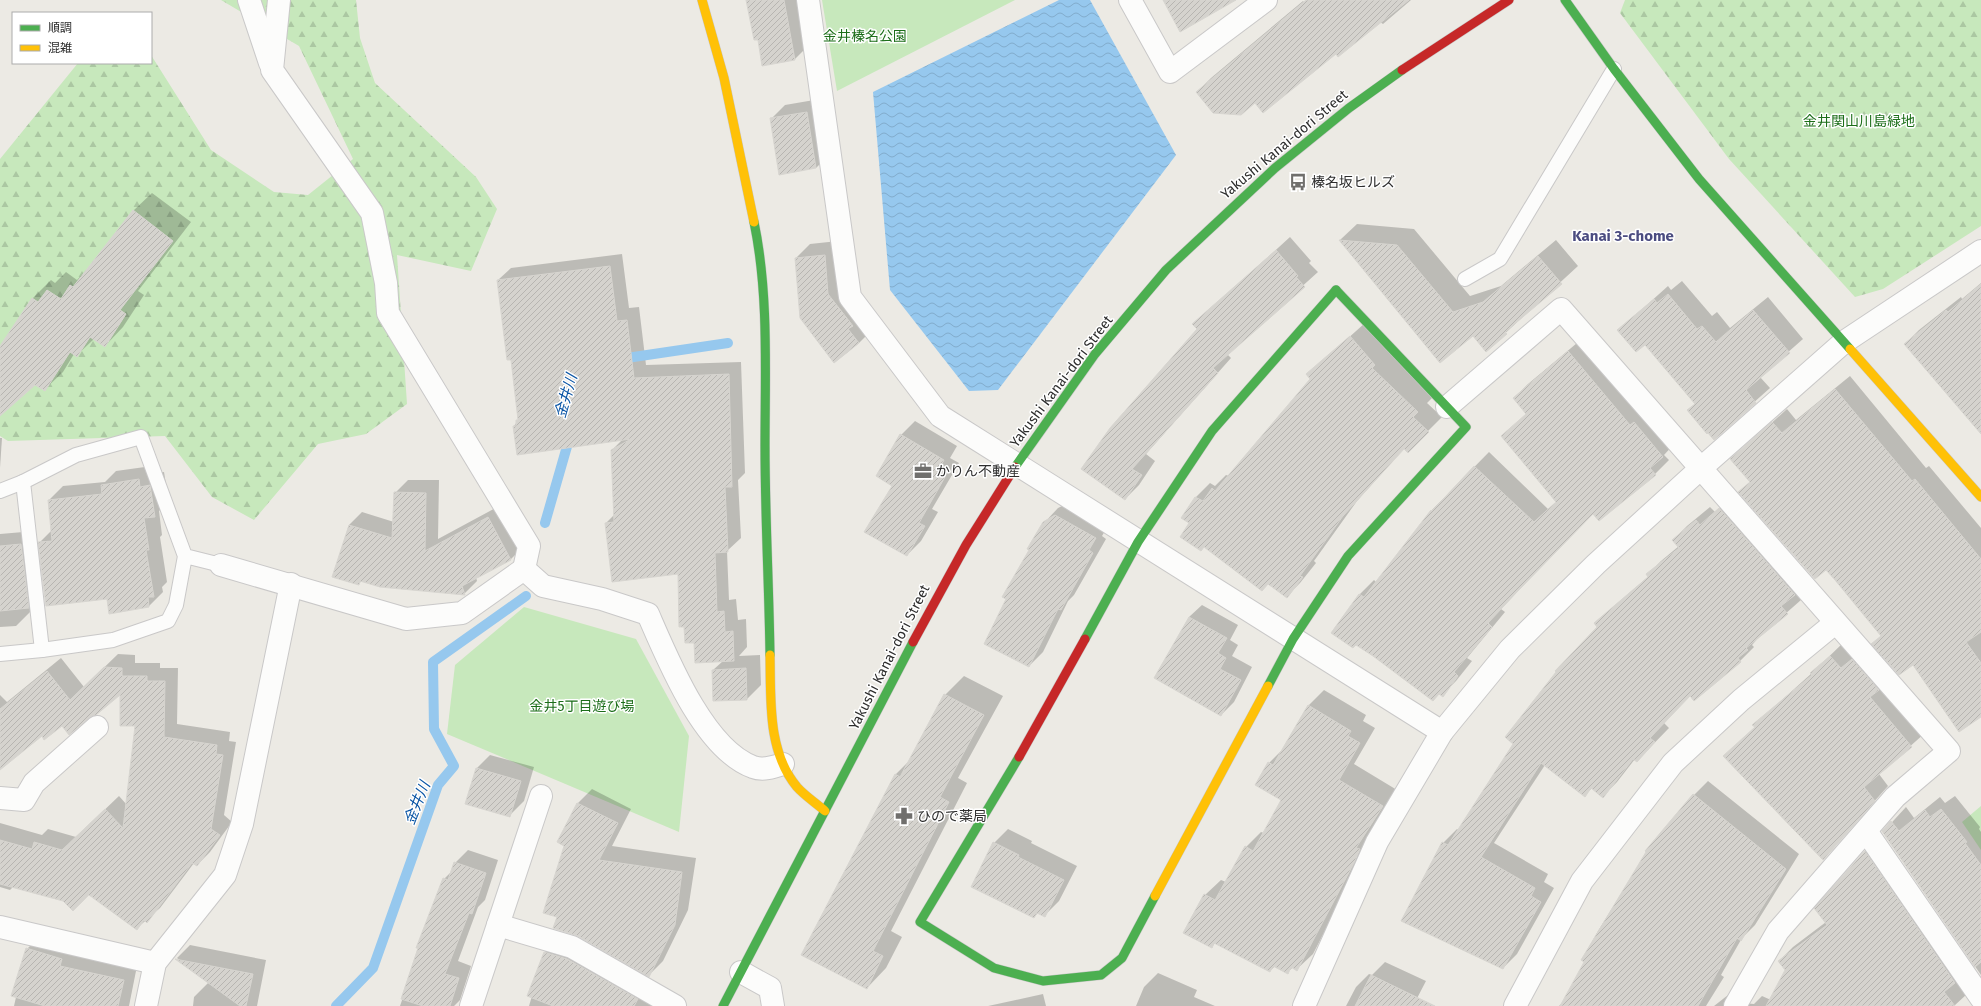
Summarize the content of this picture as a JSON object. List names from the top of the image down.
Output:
{
  "streets": {
    "street": ["Yakushi Kanai-dori Street"]
  },
  "districts": ["Kanai 3-chome"],
  "water": ["金井川"],
  "parks": ["金井榛名公園", "金井関山川島緑地", "金井5丁目遊び場"],
  "places": {
    "bus stop": ["榛名坂ヒルズ"],
    "office": ["かりん不動産"],
    "pharmacy": ["ひので薬局"]
  },
  "legend": ["順調", "混雑"]
}
